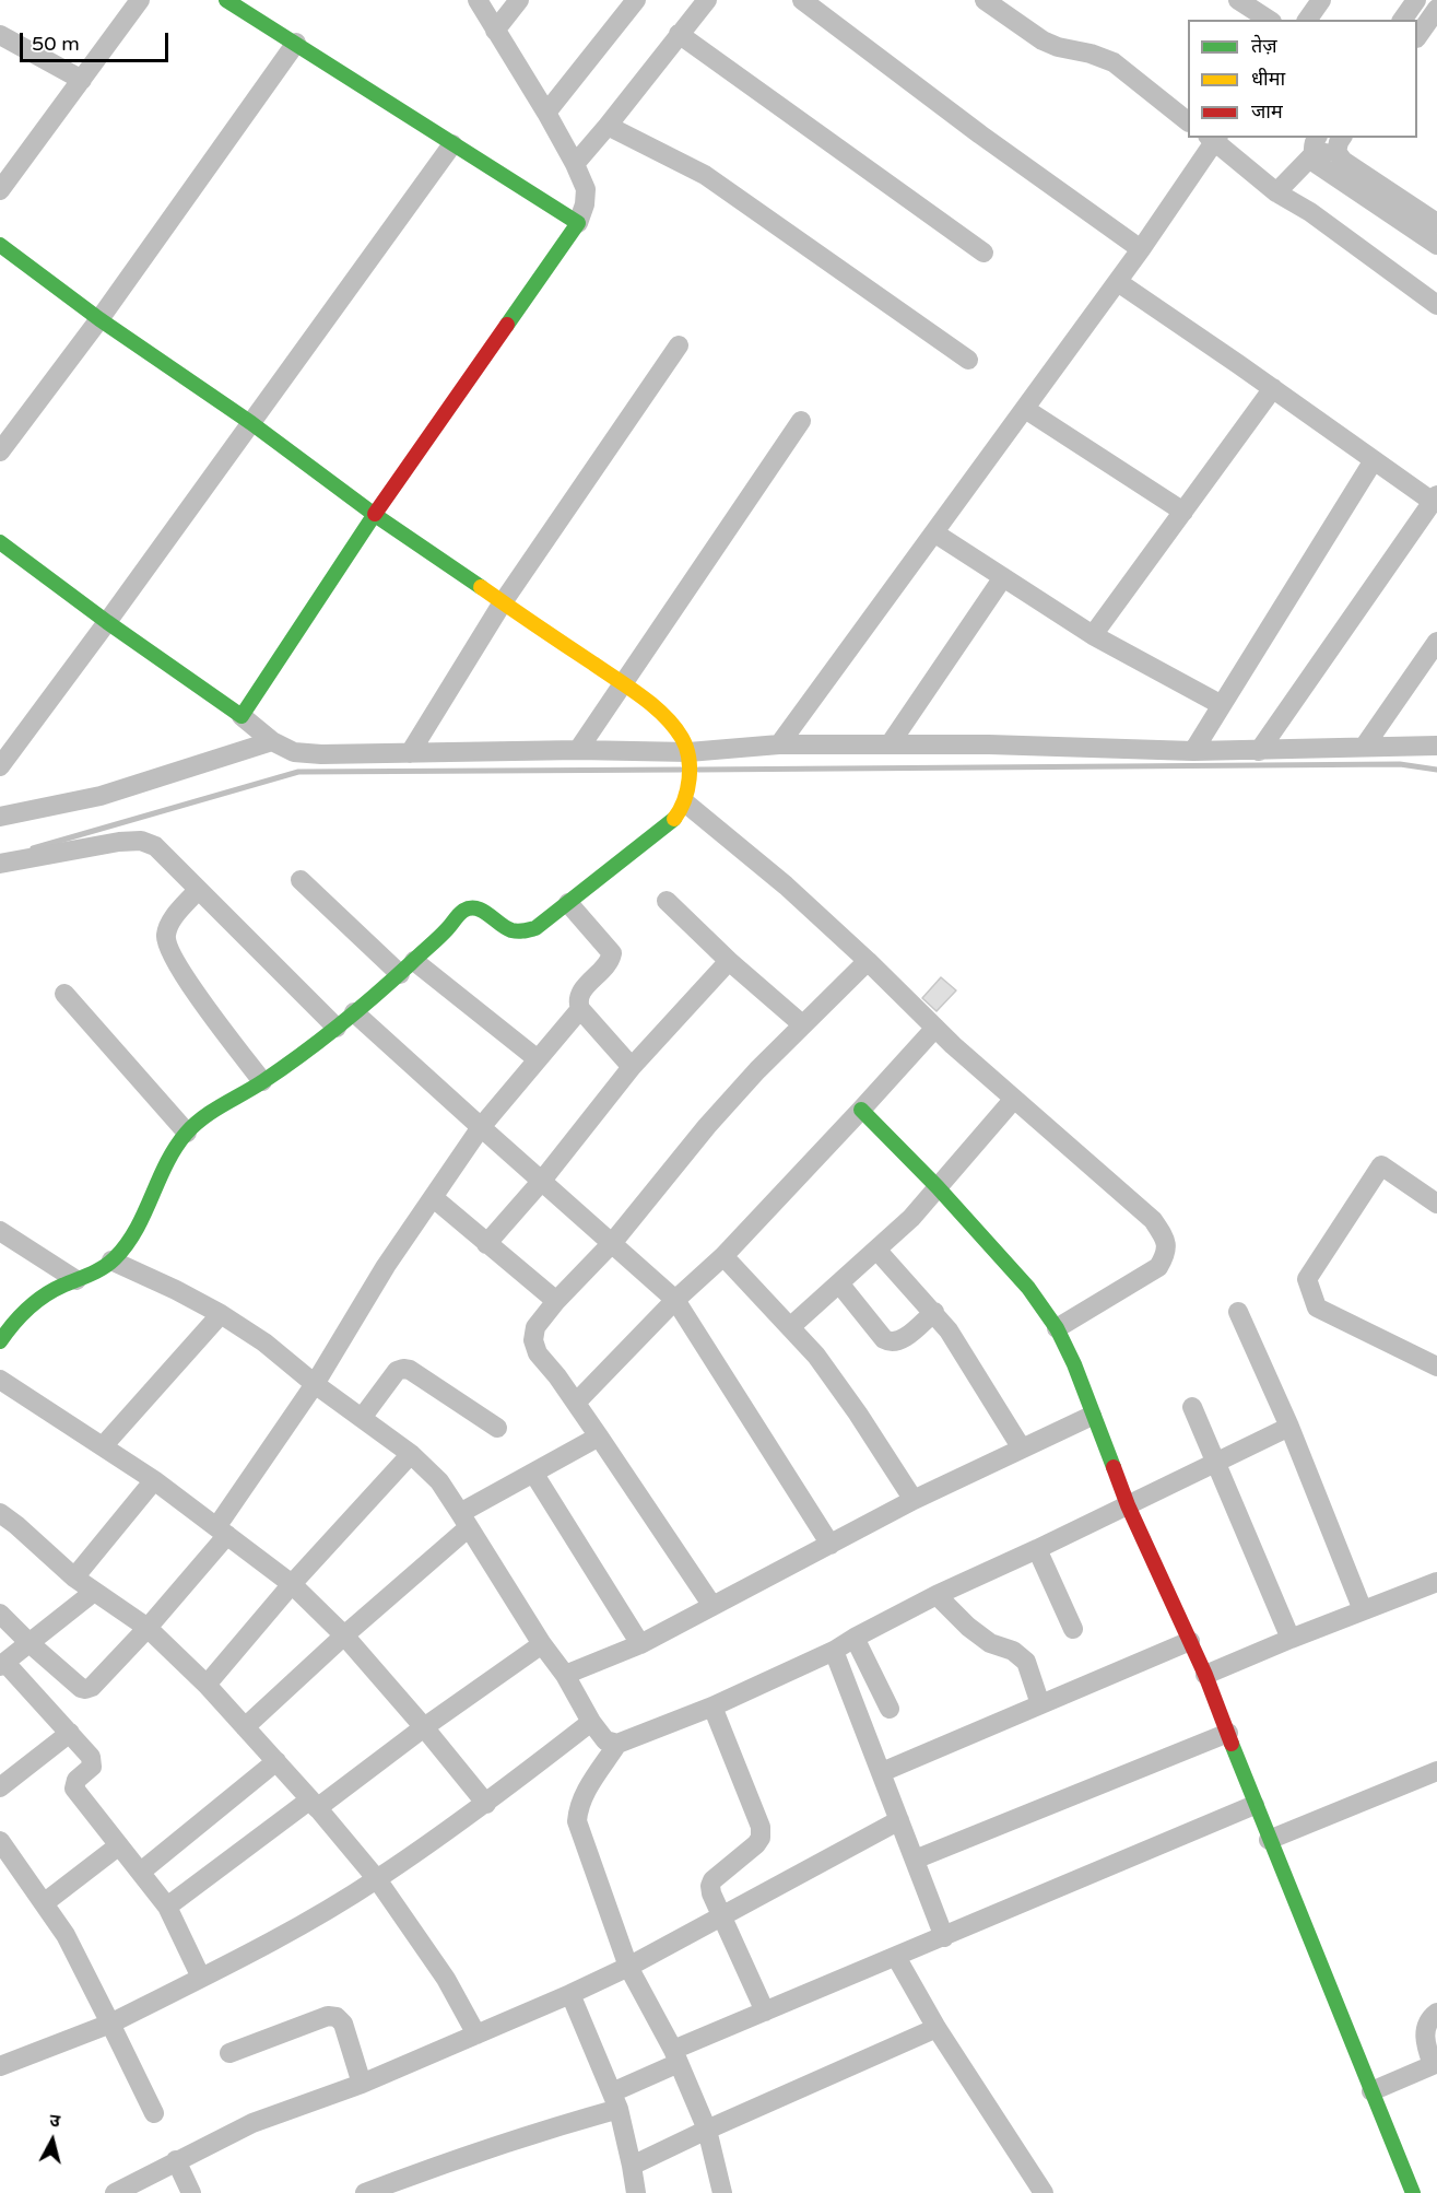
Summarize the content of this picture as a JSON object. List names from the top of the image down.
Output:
{
  "legend": ["तेज़", "धीमा", "जाम"],
  "scale_bar": "50 m",
  "north": "top"
}
